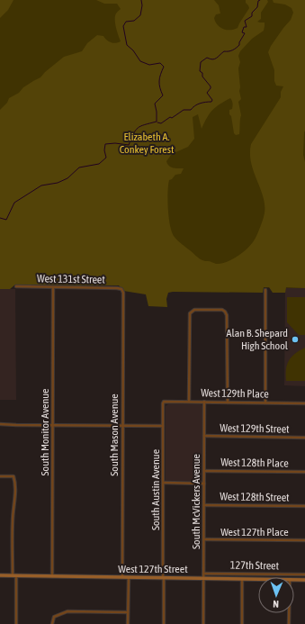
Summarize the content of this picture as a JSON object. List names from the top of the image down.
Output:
{
  "streets": {
    "main road": ["West 127th Street"],
    "street": [
      "West 131st Street",
      "West 129th Place",
      "West 129th Street",
      "South Monitor Avenue",
      "South Mason Avenue",
      "West 128th Place",
      "South Austin Avenue",
      "West 128th Street",
      "South McVickers Avenue",
      "West 127th Place",
      "127th Street"
    ]
  },
  "crossings": [
    ["West 131st Street", "South Monitor Avenue"],
    ["West 131st Street", "South Mason Avenue"],
    ["West 129th Place", "South Austin Avenue"],
    ["West 129th Place", "South McVickers Avenue"],
    ["West 129th Street", "South McVickers Avenue"],
    ["South Monitor Avenue", "West 127th Street"],
    ["South Mason Avenue", "West 127th Street"],
    ["West 128th Place", "South McVickers Avenue"],
    ["South Austin Avenue", "West 127th Street"],
    ["West 128th Street", "South McVickers Avenue"],
    ["South McVickers Avenue", "West 127th Place"],
    ["South McVickers Avenue", "127th Street"],
    ["South McVickers Avenue", "West 127th Street"]
  ],
  "parks": ["Elizabeth A. Conkey Forest"],
  "places": ["Alan B. Shepard High School"],
  "north": "bottom"
}
